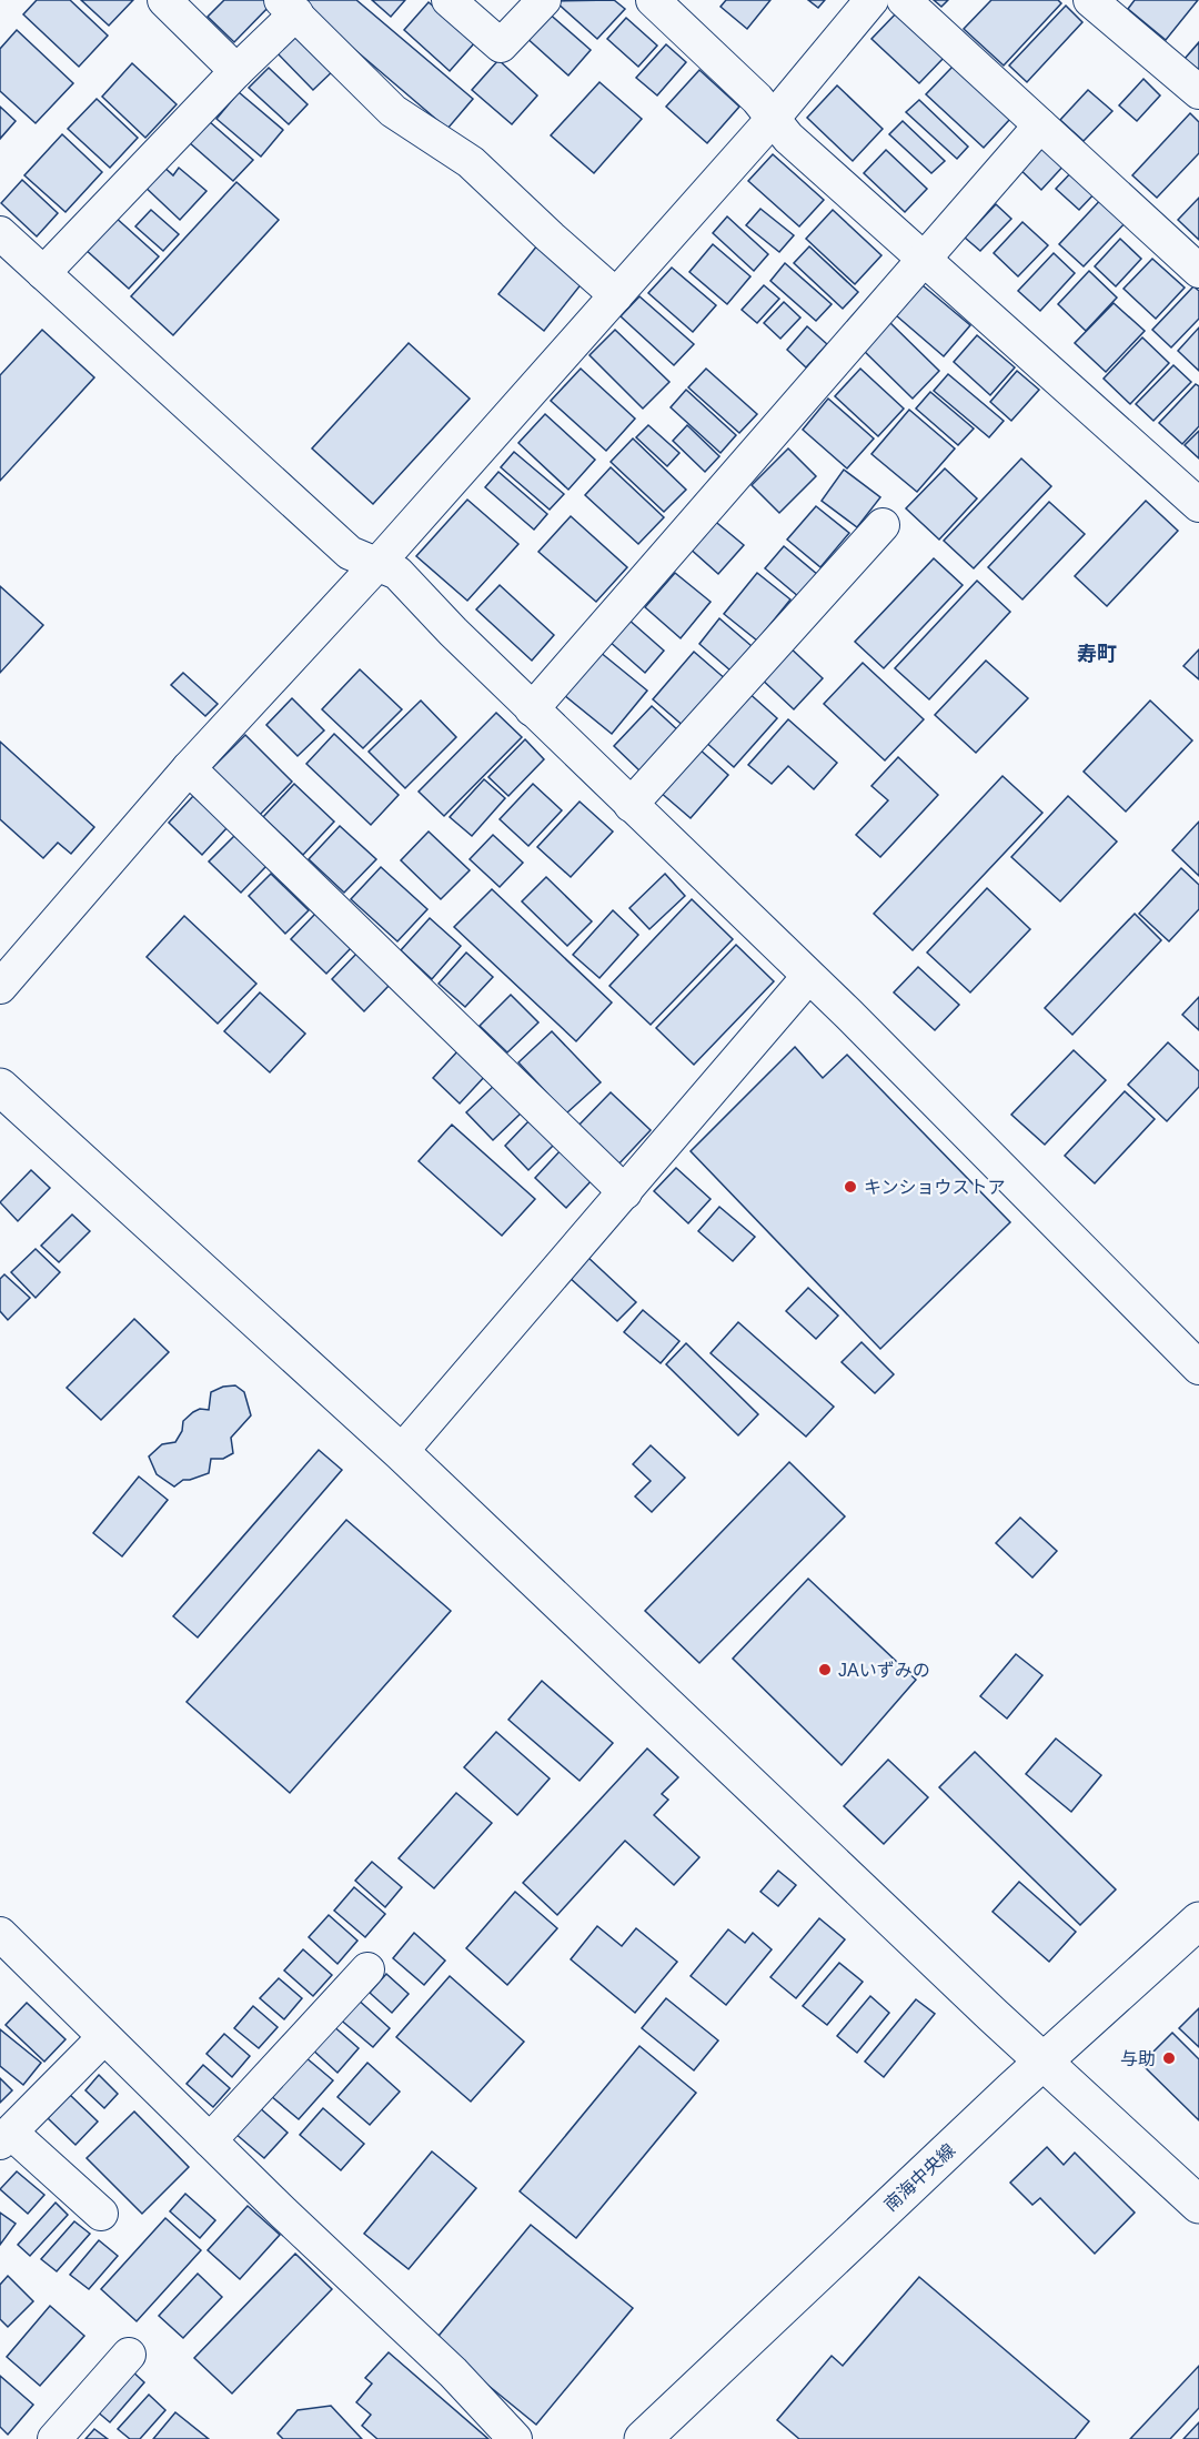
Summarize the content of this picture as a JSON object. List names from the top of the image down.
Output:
{
  "streets": {
    "street": ["南海中央線"]
  },
  "districts": ["寿町"],
  "places": ["キンショウストア", "JAいずみの", "与助"]
}
